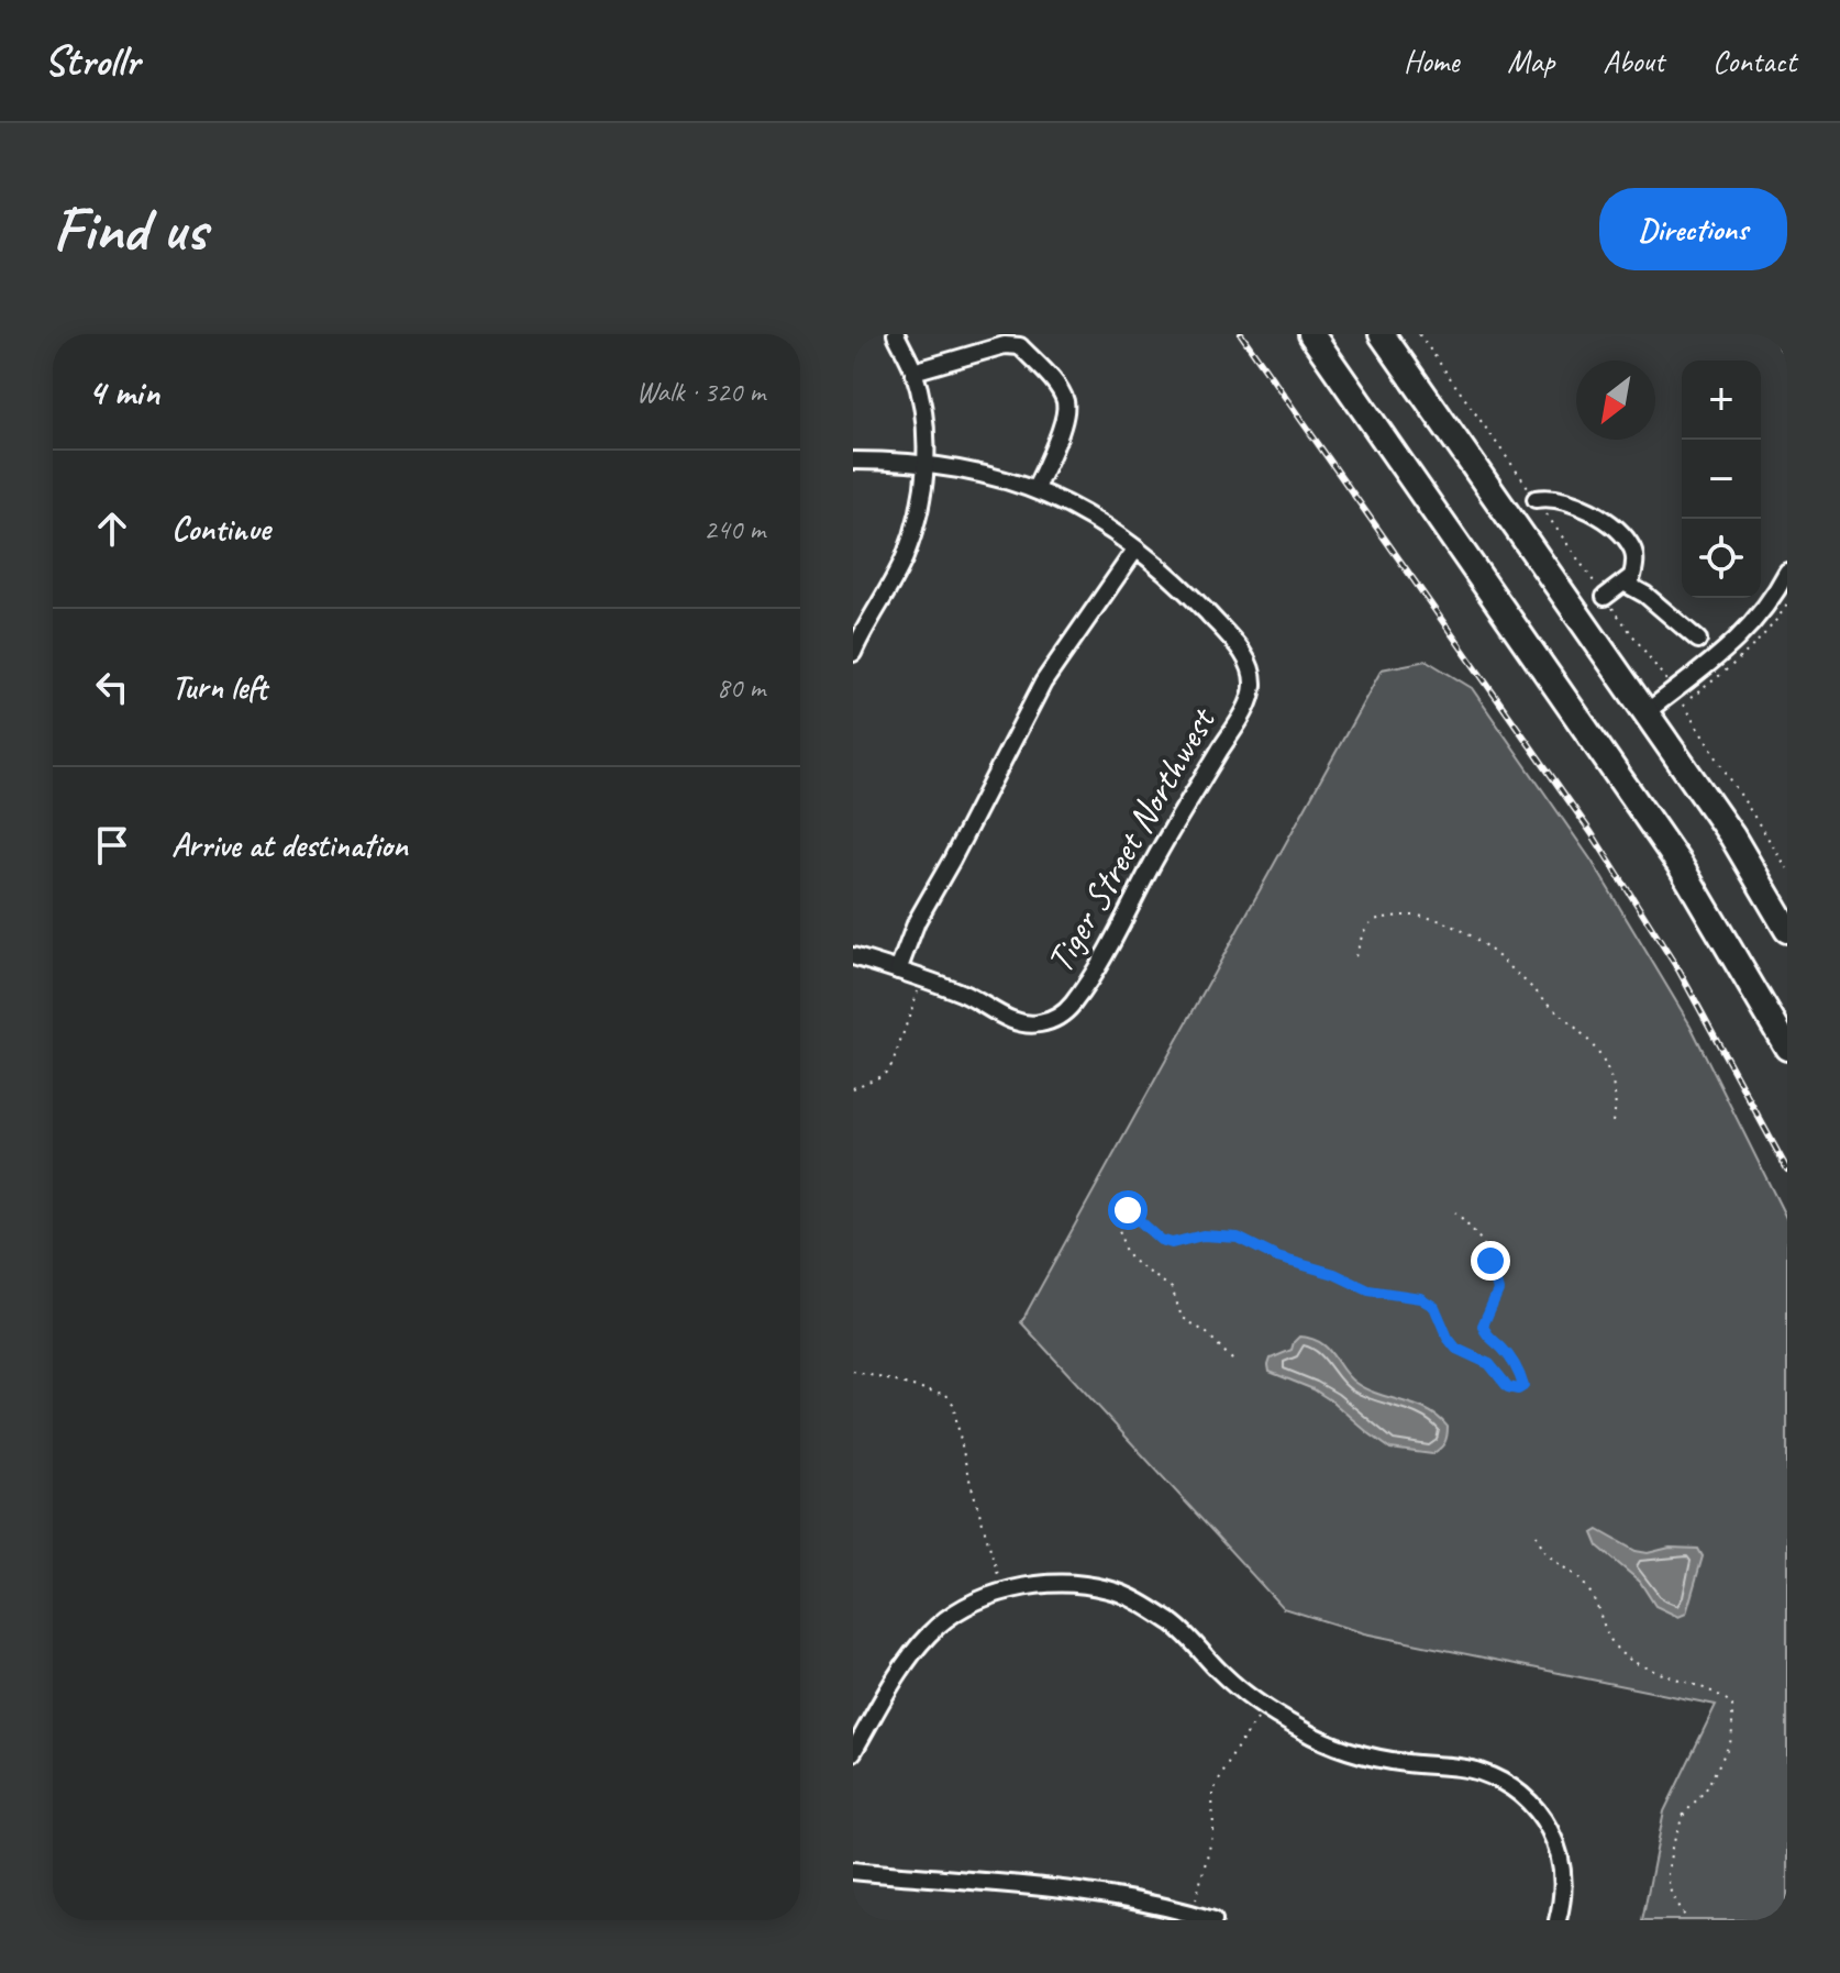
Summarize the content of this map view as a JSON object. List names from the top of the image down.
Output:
{
  "streets": {
    "street": ["Tiger Street Northwest"]
  },
  "north": "bottom left",
  "page": {
    "header": "Strollr",
    "nav": [
      "Home",
      "Map",
      "About",
      "Contact"
    ],
    "buttons": "Directions",
    "title": "Find us",
    "heading": ["4 min", "Walk · 320 m"],
    "map_buttons": ["+", "−"],
    "list": [
      ["Continue", "240 m"],
      ["Turn left", "80 m"],
      "Arrive at destination"
    ]
  }
}
